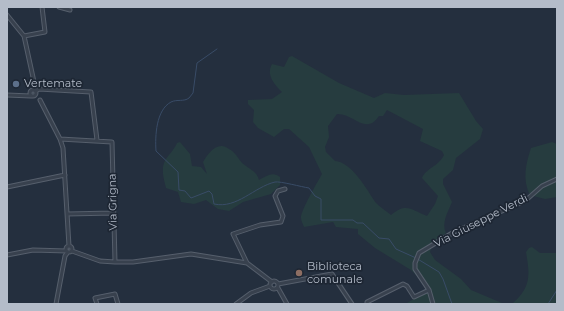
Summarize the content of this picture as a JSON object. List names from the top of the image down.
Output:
{
  "streets": {
    "street": ["Via Grigna", "Via Giuseppe Verdi"]
  },
  "places": ["Vertemate", "Biblioteca comunale"]
}
